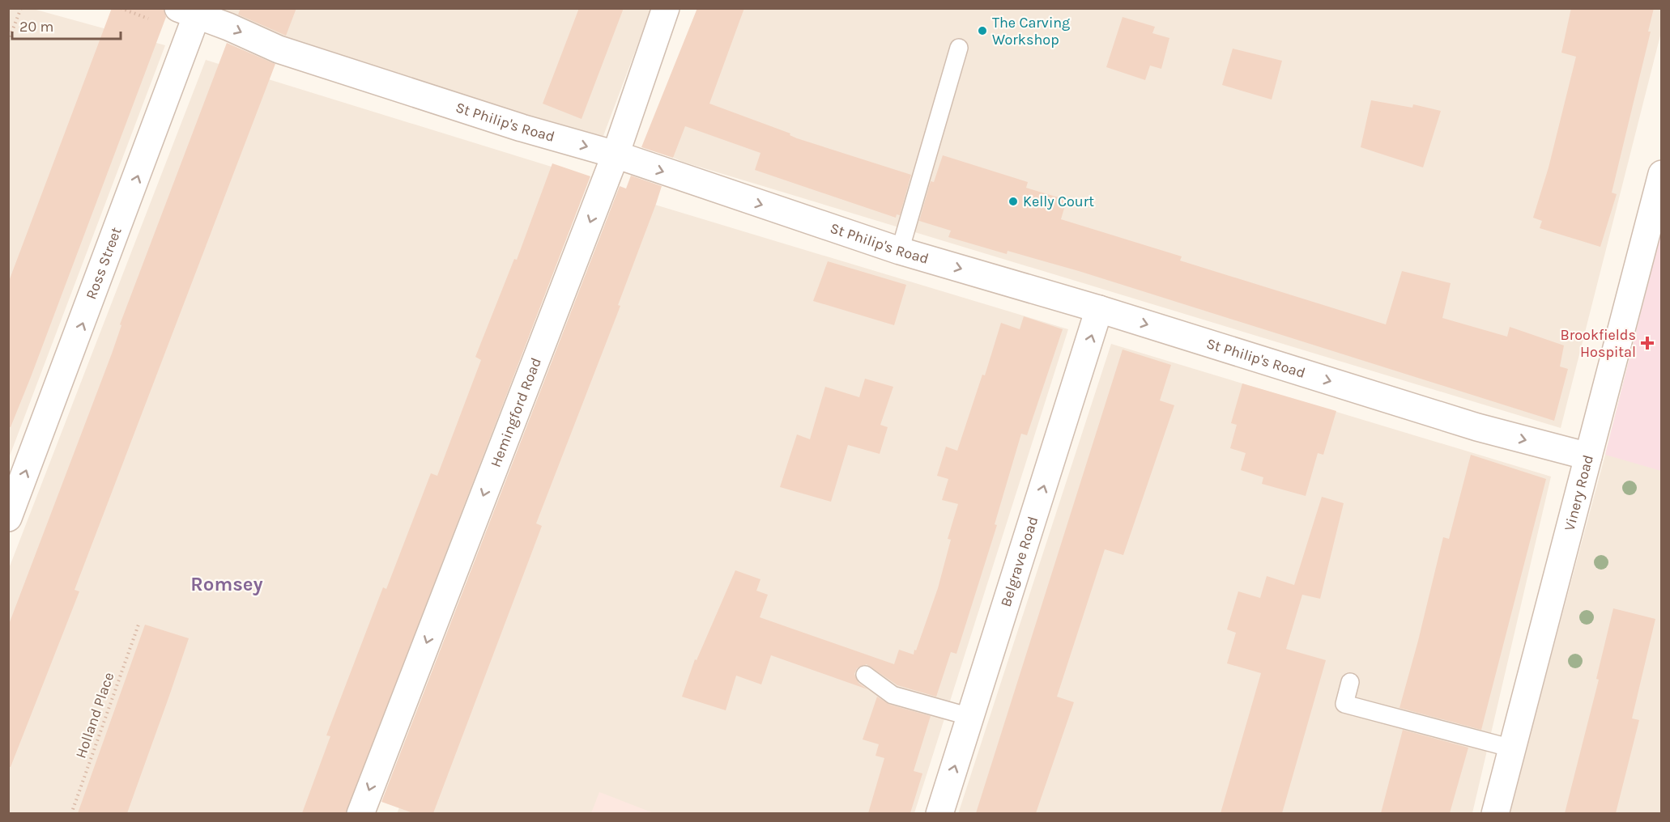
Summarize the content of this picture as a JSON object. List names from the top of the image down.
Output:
{
  "streets": {
    "street": [
      "St Philip's Road",
      "Ross Street",
      "Hemingford Road",
      "Vinery Road",
      "Belgrave Road"
    ],
    "path": ["Holland Place"]
  },
  "crossings": [
    ["St Philip's Road", "Ross Street"],
    ["St Philip's Road", "Hemingford Road"],
    ["St Philip's Road", "Vinery Road"],
    ["St Philip's Road", "Belgrave Road"]
  ],
  "one_way": [
    "St Philip's Road",
    "Ross Street",
    "Hemingford Road",
    "Belgrave Road"
  ],
  "districts": ["Romsey"],
  "places": {
    "other": ["The Carving Workshop", "Kelly Court"],
    "health": ["Brookfields Hospital"]
  },
  "scale_bar": "20 m"
}
